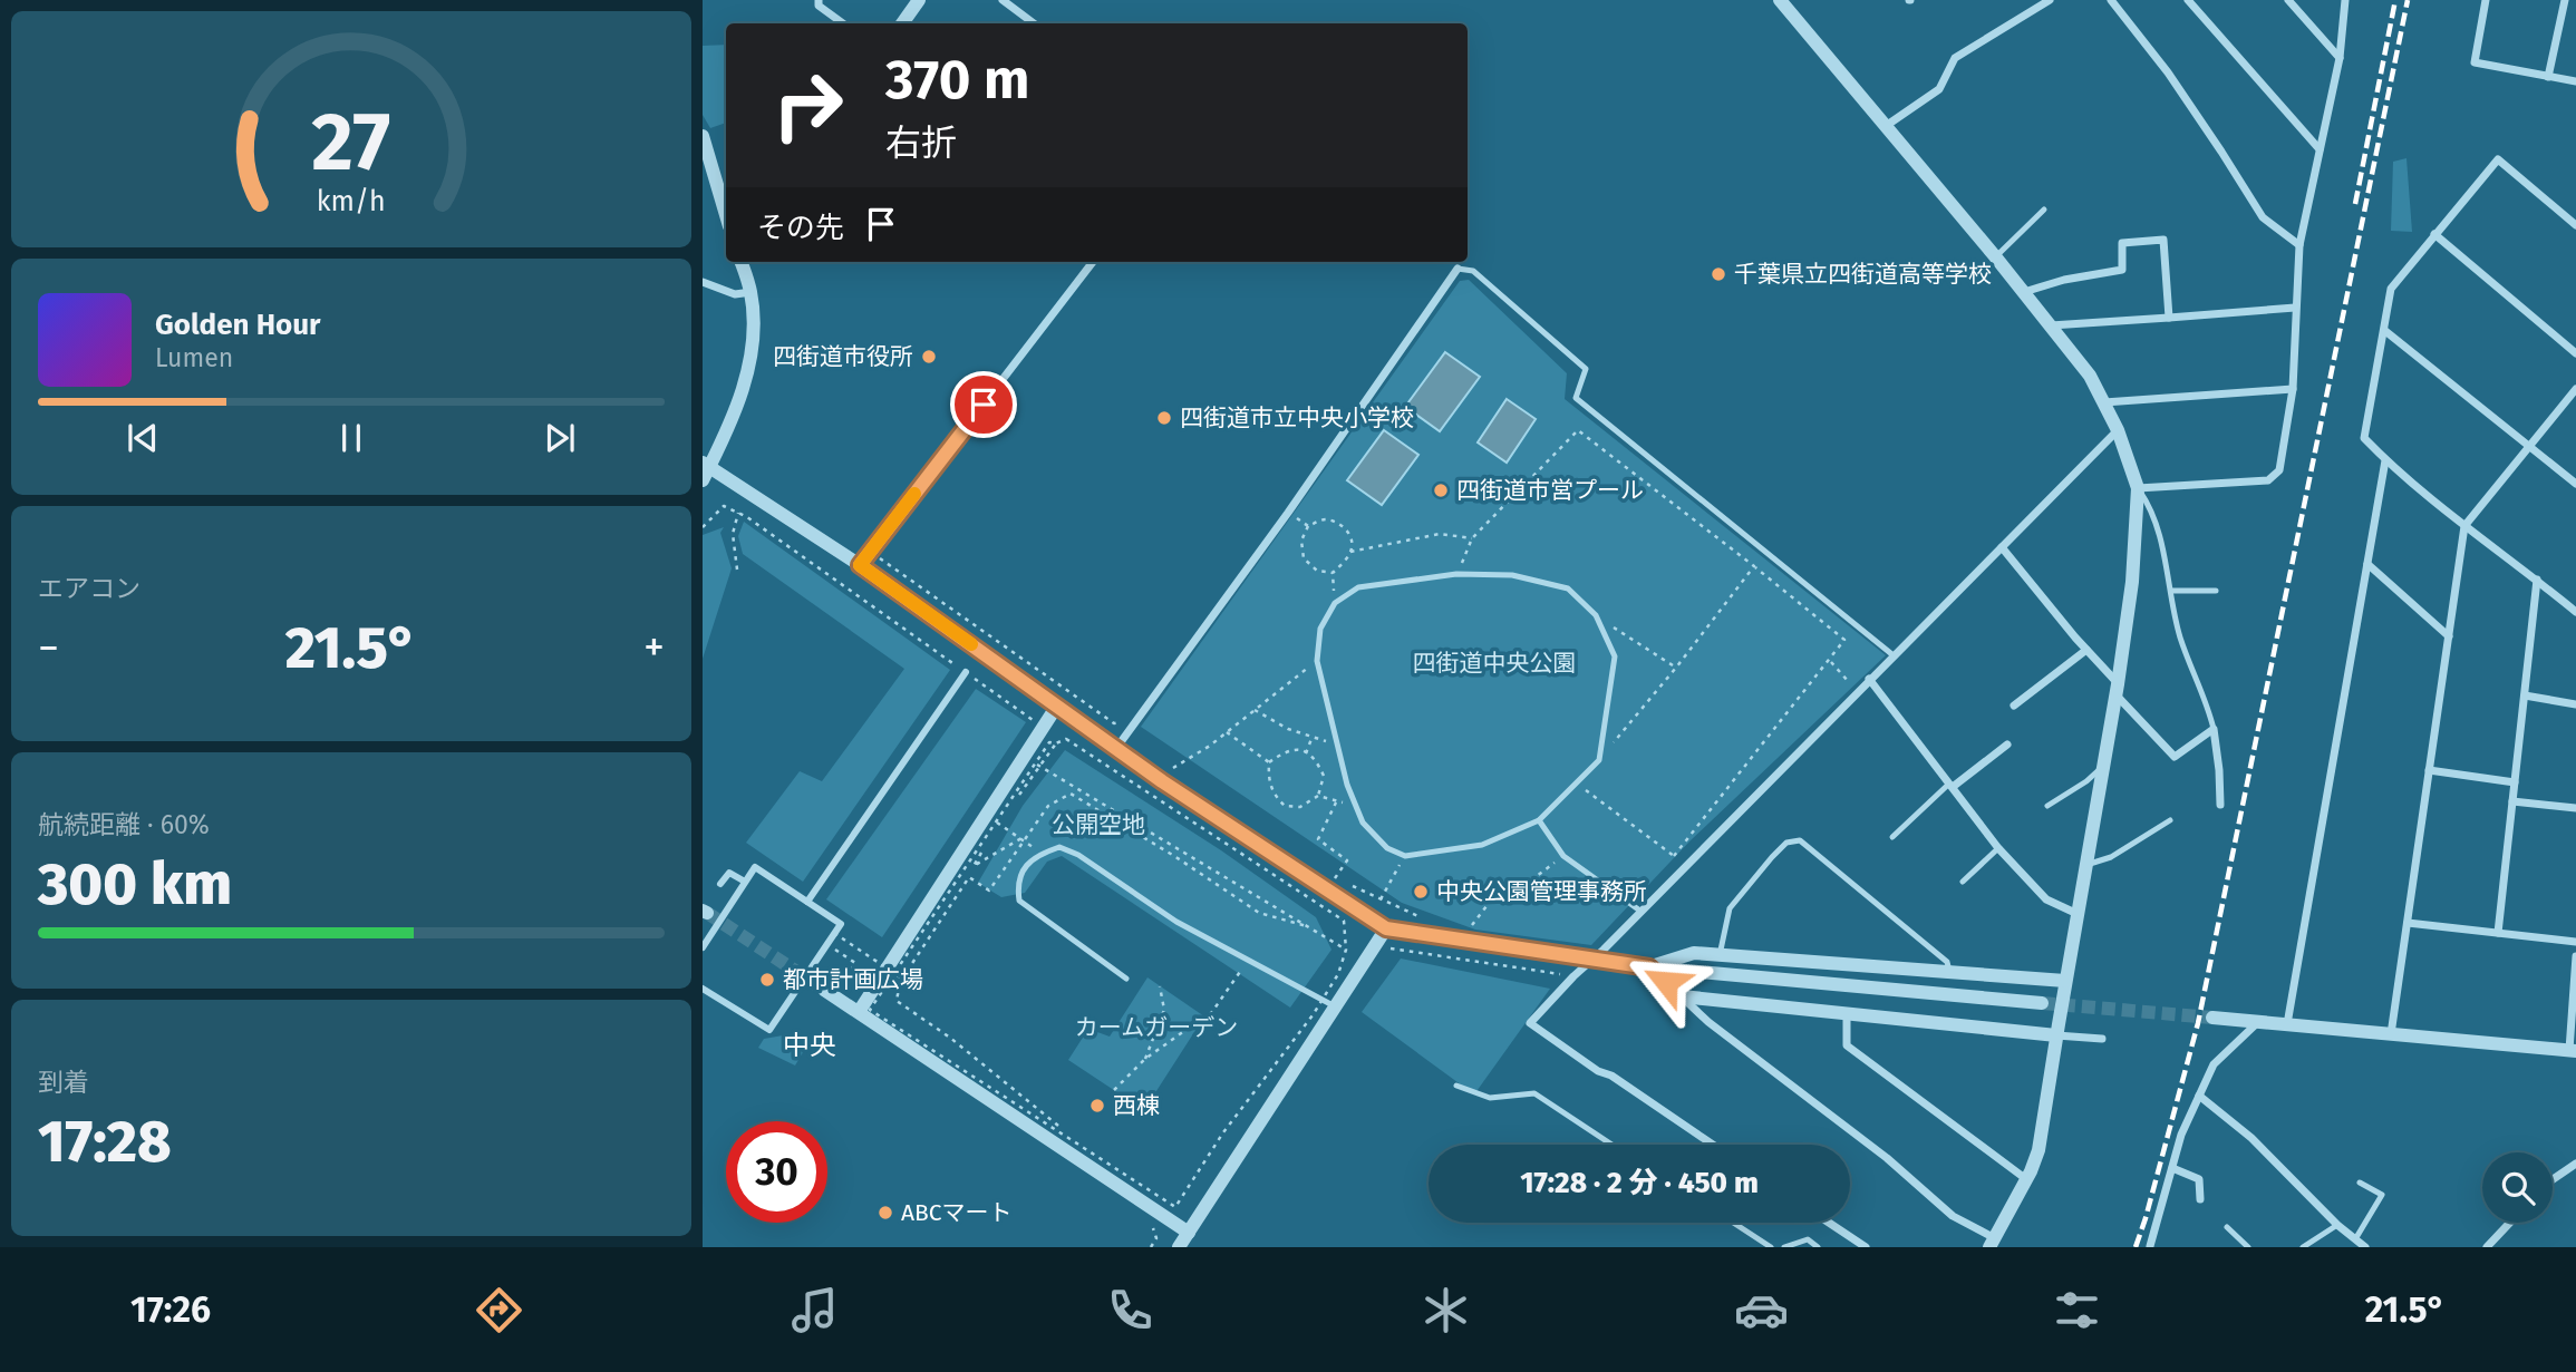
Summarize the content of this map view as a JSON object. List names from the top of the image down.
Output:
{
  "districts": ["中央"],
  "parks": ["四街道中央公園", "公開空地", "カームガーデン"],
  "places": [
    "千葉県立四街道高等学校",
    "四街道市役所",
    "四街道市立中央小学校",
    "四街道市営プール",
    "中央公園管理事務所",
    "都市計画広場",
    "西棟",
    "ABCマート"
  ],
  "page": {
    "turn": ["370 m", "右折"],
    "then": "その先",
    "song": ["Golden Hour", "Lumen"],
    "tile": [
      "エアコン",
      ["航続距離 · 60%", "300 km"],
      ["到着", "17:28"]
    ],
    "heat": ["−", "21.5°", "+"],
    "limit": "30",
    "trip": "17:28 · 2 分 · 450 m",
    "tabs": ["17:26", "21.5°"],
    "gauge": ["27", "km/h"]
  }
}
